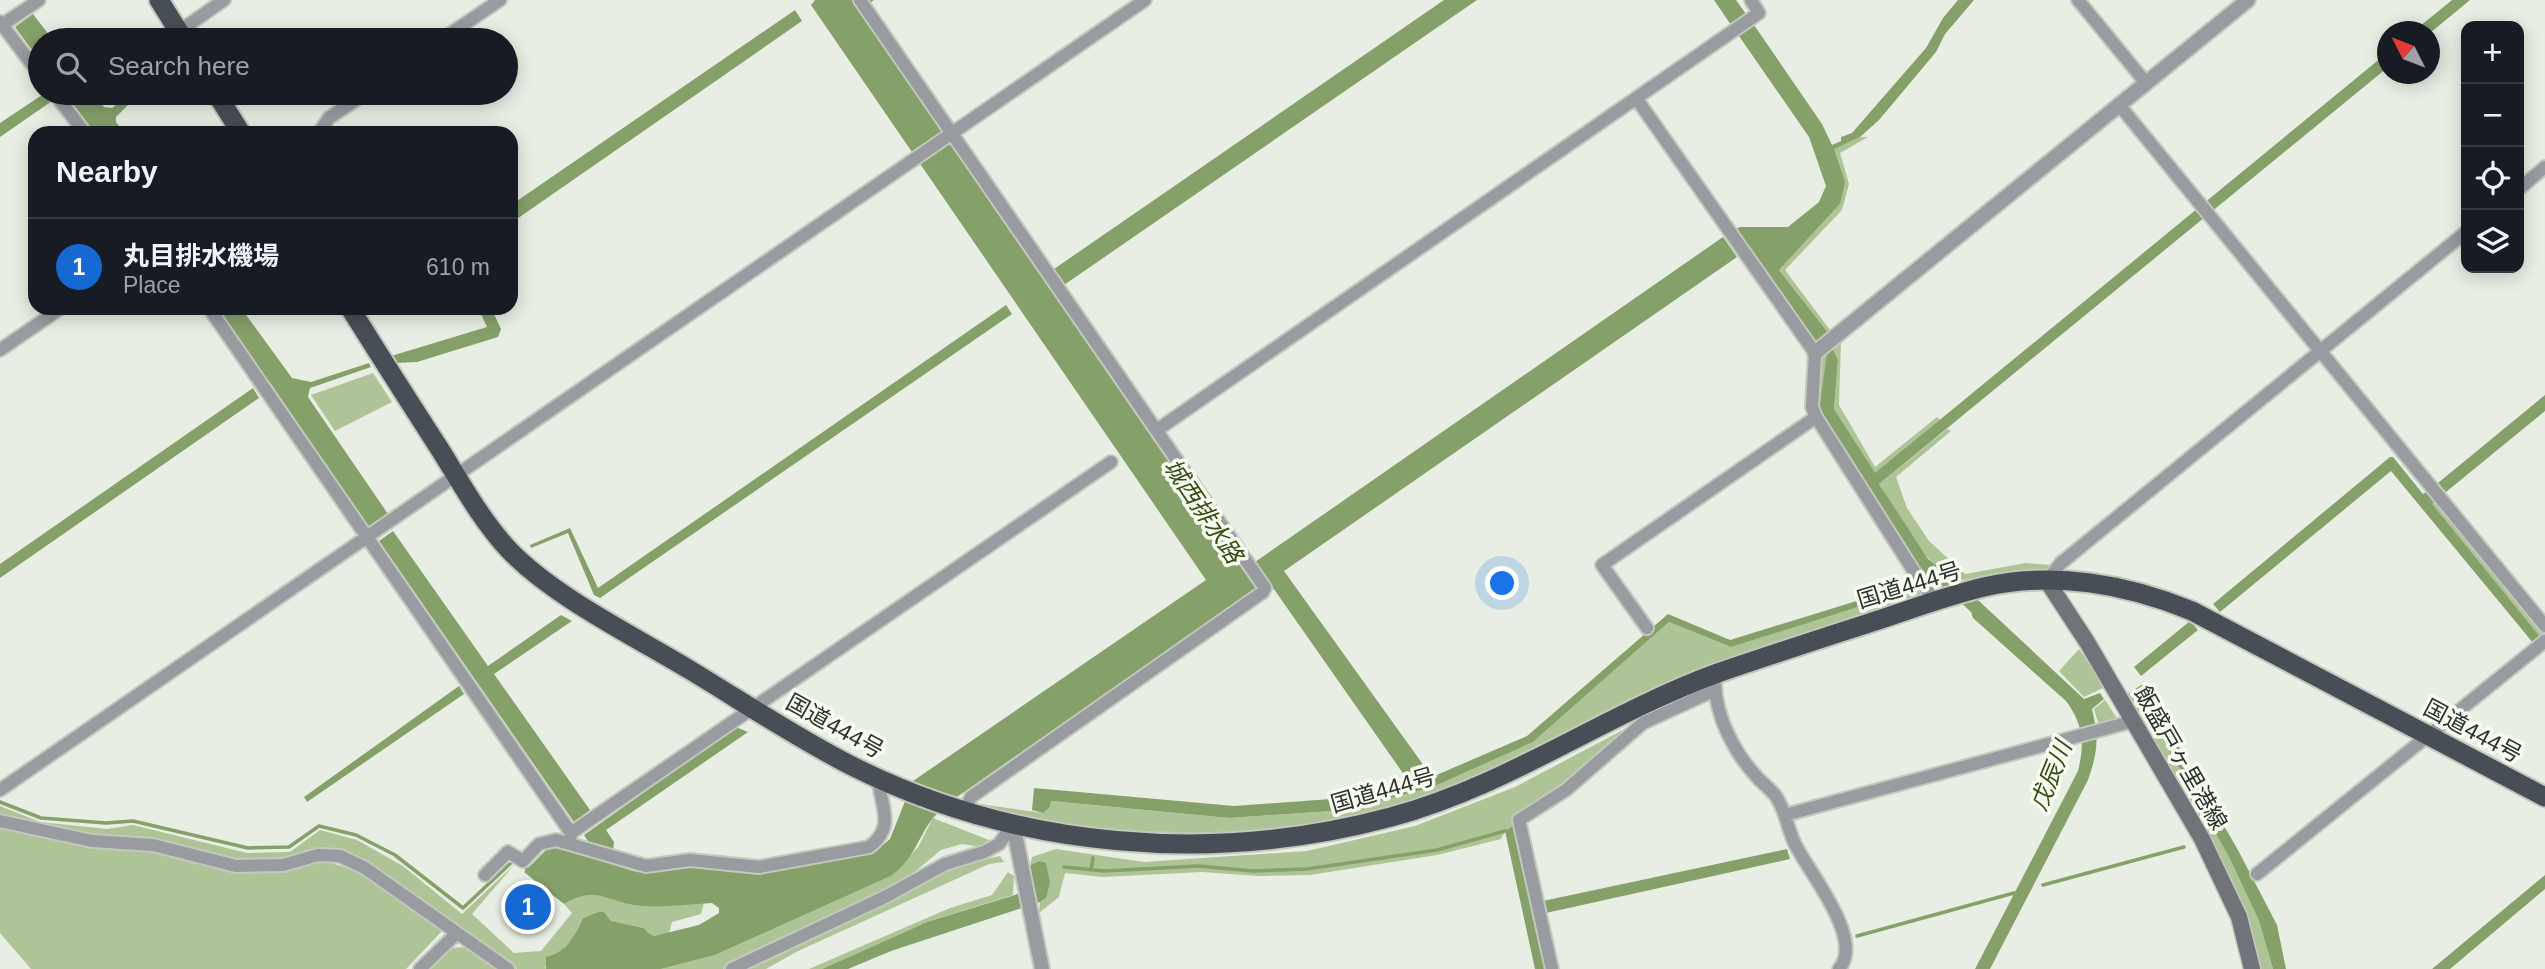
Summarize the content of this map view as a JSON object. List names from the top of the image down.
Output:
{
  "streets": {
    "highway": ["国道444号"],
    "main road": ["飯盛戸ヶ里港線"]
  },
  "crossings": [
    ["国道444号", "飯盛戸ヶ里港線"]
  ],
  "water": ["城西排水路", "戊辰川"],
  "north": "top left",
  "page": {
    "map_buttons": ["+", "−"],
    "search": "Search here",
    "heading": "Nearby",
    "list": [
      {
        "mark": "1",
        "name": "丸目排水機場",
        "note": "Place",
        "value": "610 m"
      }
    ],
    "pins": "1"
  }
}
